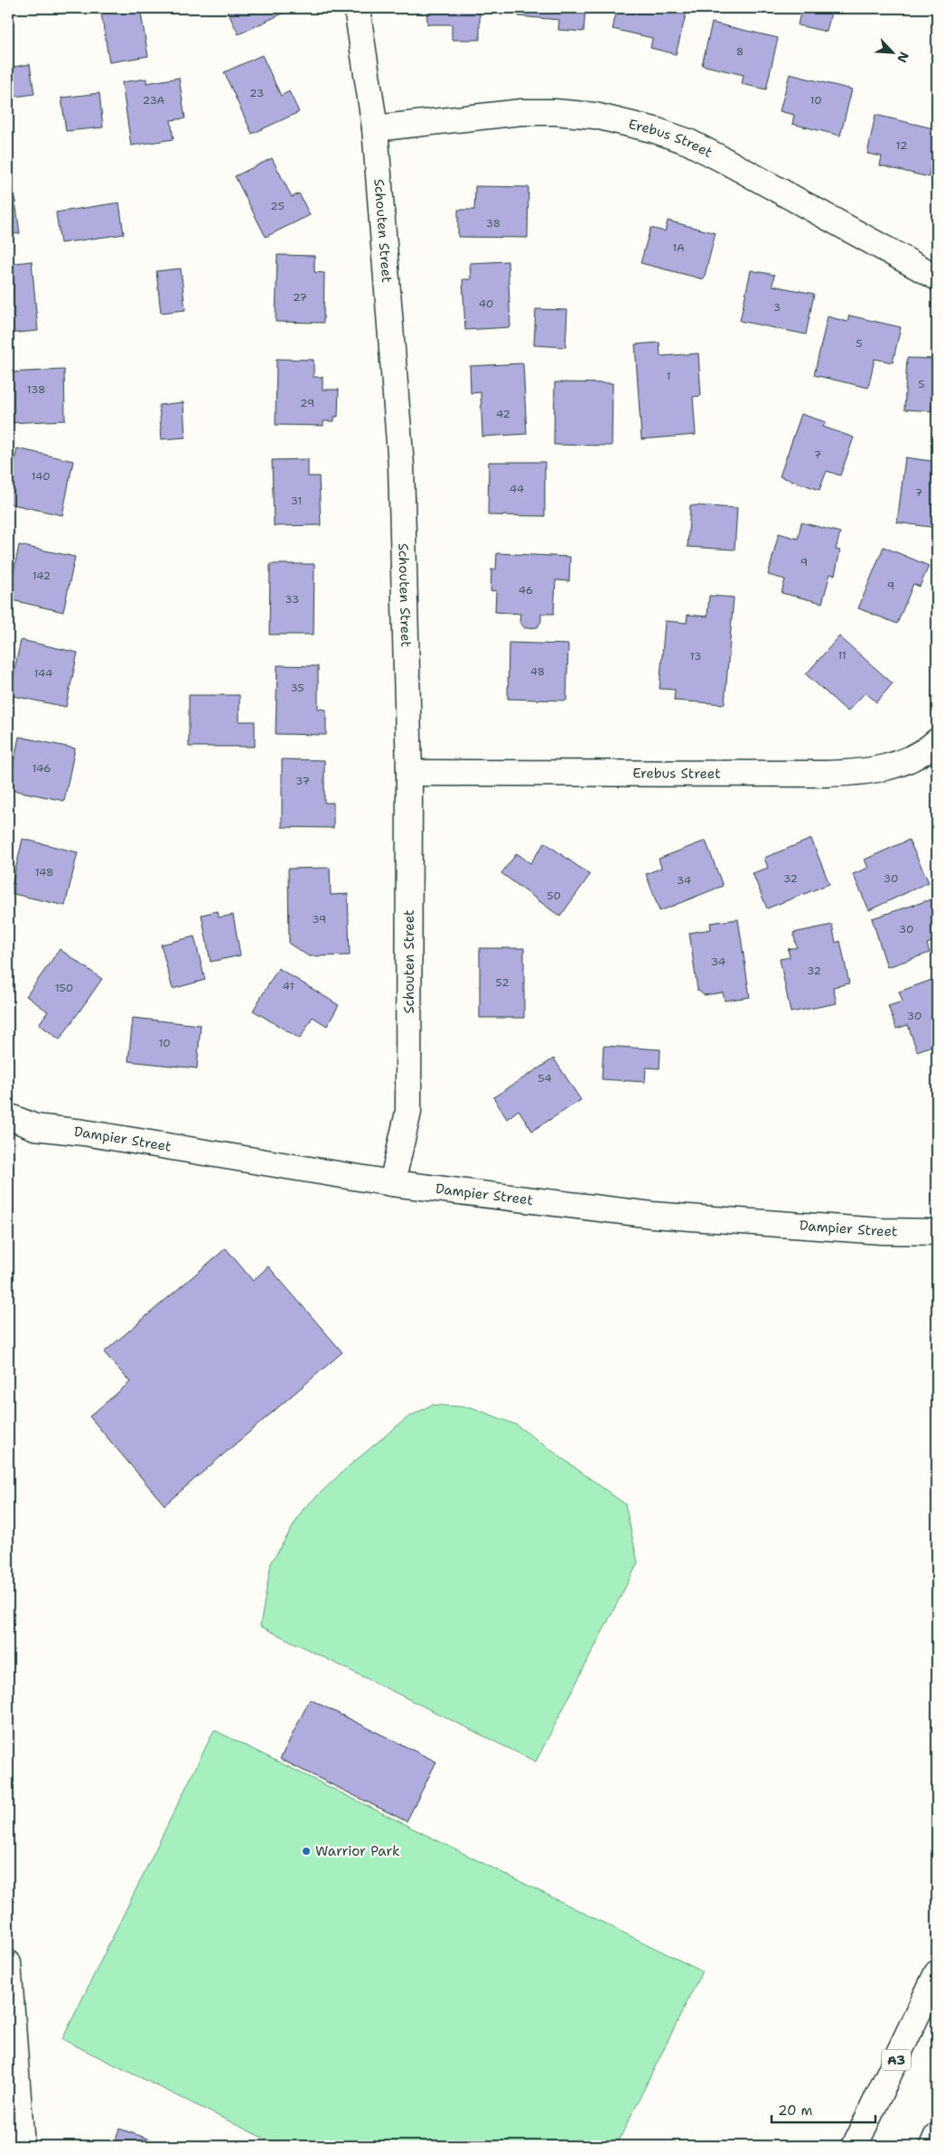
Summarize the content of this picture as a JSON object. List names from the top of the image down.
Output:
{
  "streets": {
    "main road": [
      "Erebus Street",
      "Schouten Street",
      "Dampier Street",
      "A3"
    ]
  },
  "crossings": [
    ["Erebus Street", "Schouten Street"],
    ["Schouten Street", "Dampier Street"]
  ],
  "places": ["Warrior Park"],
  "house_numbers": [
    "8",
    "23",
    "23A",
    "10",
    "12",
    "25",
    "38",
    "1A",
    "27",
    "40",
    "3",
    "5",
    "1",
    "5",
    "138",
    "29",
    "42",
    "7",
    "140",
    "44",
    "7",
    "31",
    "9",
    "142",
    "9",
    "46",
    "33",
    "11",
    "13",
    "48",
    "144",
    "35",
    "146",
    "37",
    "148",
    "32",
    "30",
    "34",
    "50",
    "39",
    "30",
    "34",
    "32",
    "52",
    "41",
    "150",
    "30",
    "10",
    "54"
  ],
  "scale_bar": "20 m",
  "north": "bottom right"
}
